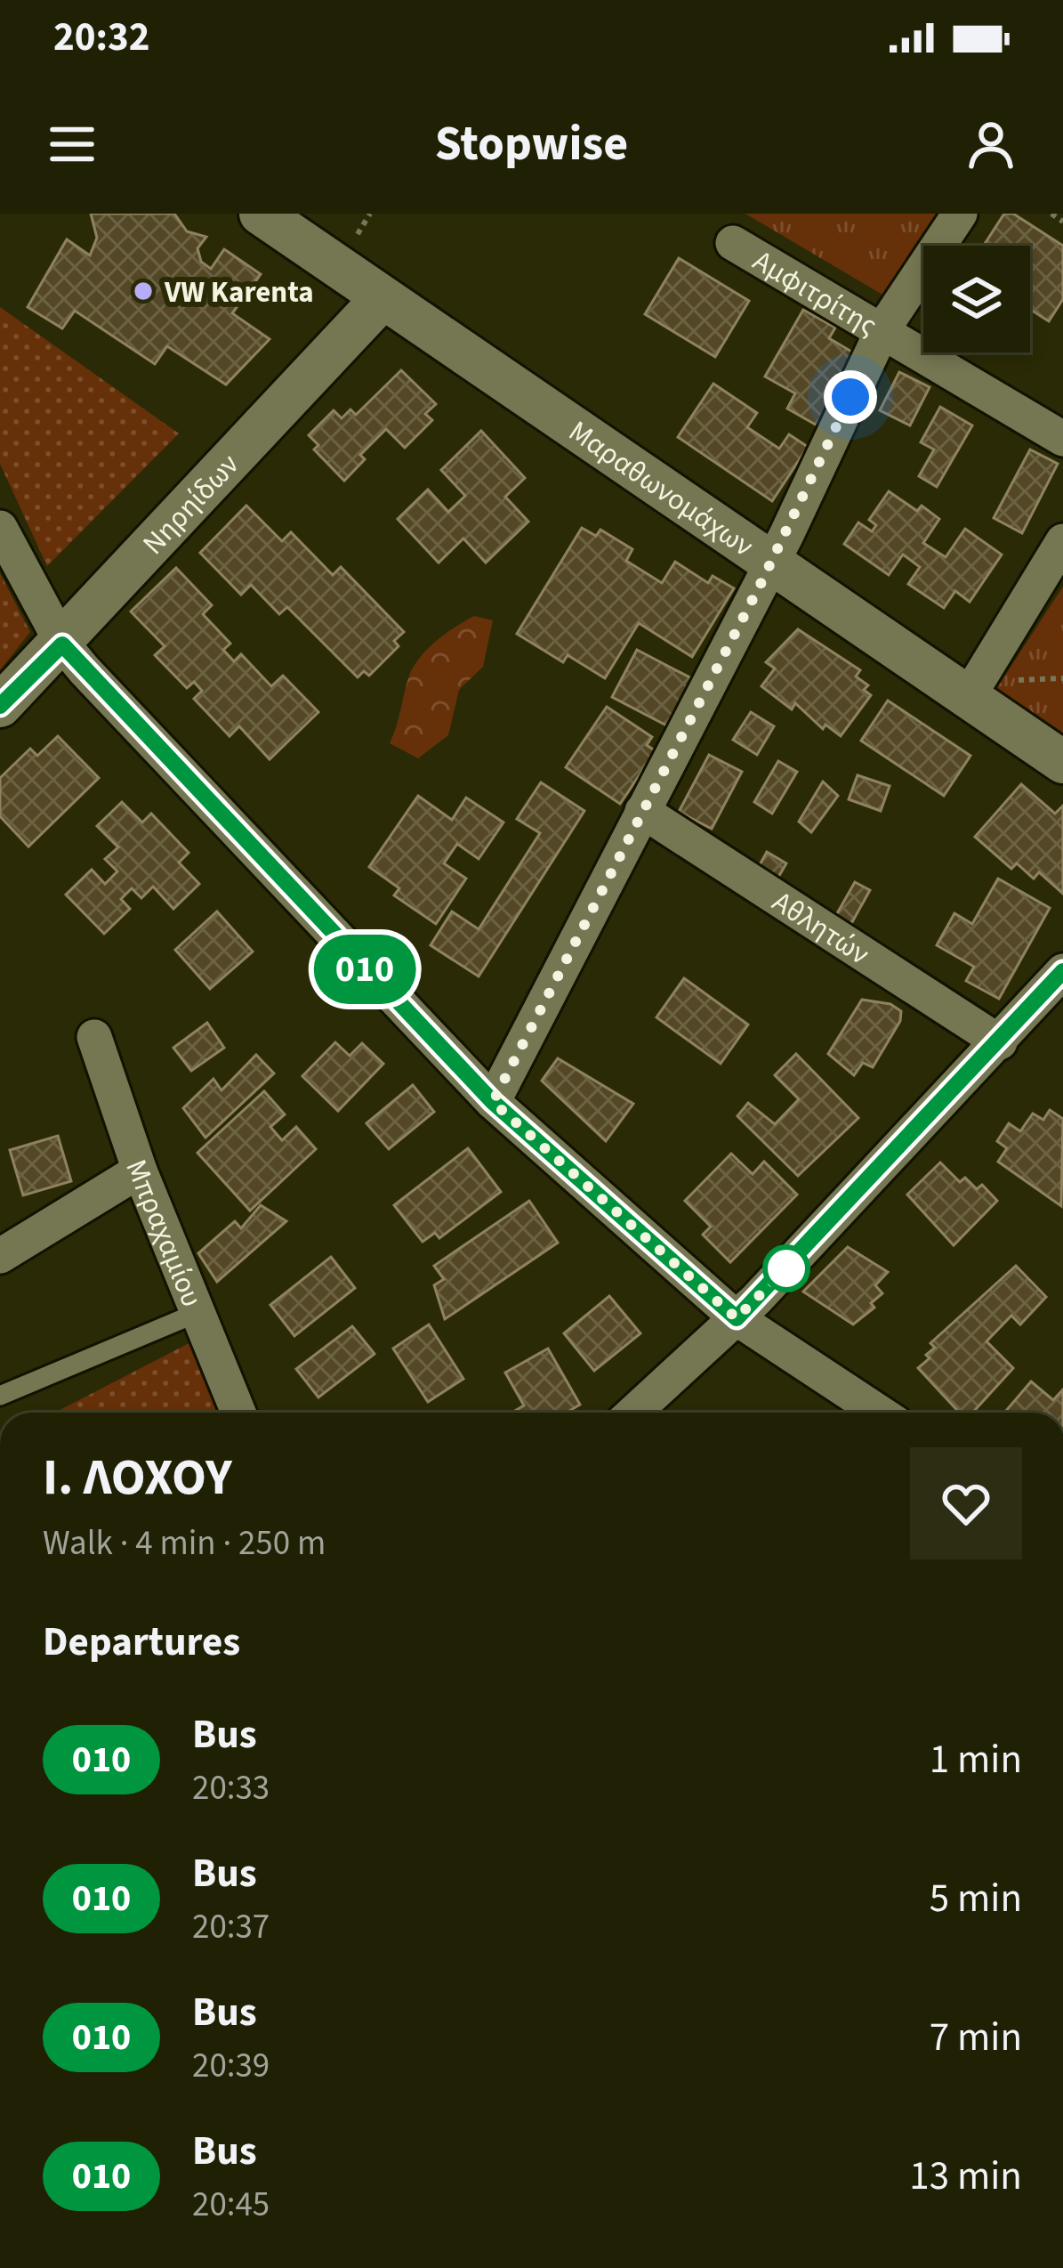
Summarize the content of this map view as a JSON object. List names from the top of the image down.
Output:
{
  "streets": {
    "street": [
      "Αμφιτρίτης",
      "Μαραθωνομάχων",
      "Νηρηίδων",
      "Αθλητών",
      "Μπραχαμίου"
    ]
  },
  "crossings": [
    ["Μαραθωνομάχων", "Νηρηίδων"]
  ],
  "places": ["VW Karenta"],
  "lines": ["bus line 010"],
  "page": {
    "status": "20:32",
    "header": "Stopwise",
    "on_map": "010",
    "heading": [
      ["Ι. ΛΟΧΟΥ", "Walk · 4 min · 250 m"],
      "Departures"
    ],
    "list": [
      {
        "mark": "010",
        "name": "Bus",
        "note": "20:33",
        "value": "1 min"
      },
      {
        "mark": "010",
        "name": "Bus",
        "note": "20:37",
        "value": "5 min"
      },
      {
        "mark": "010",
        "name": "Bus",
        "note": "20:39",
        "value": "7 min"
      },
      {
        "mark": "010",
        "name": "Bus",
        "note": "20:45",
        "value": "13 min"
      }
    ]
  }
}
